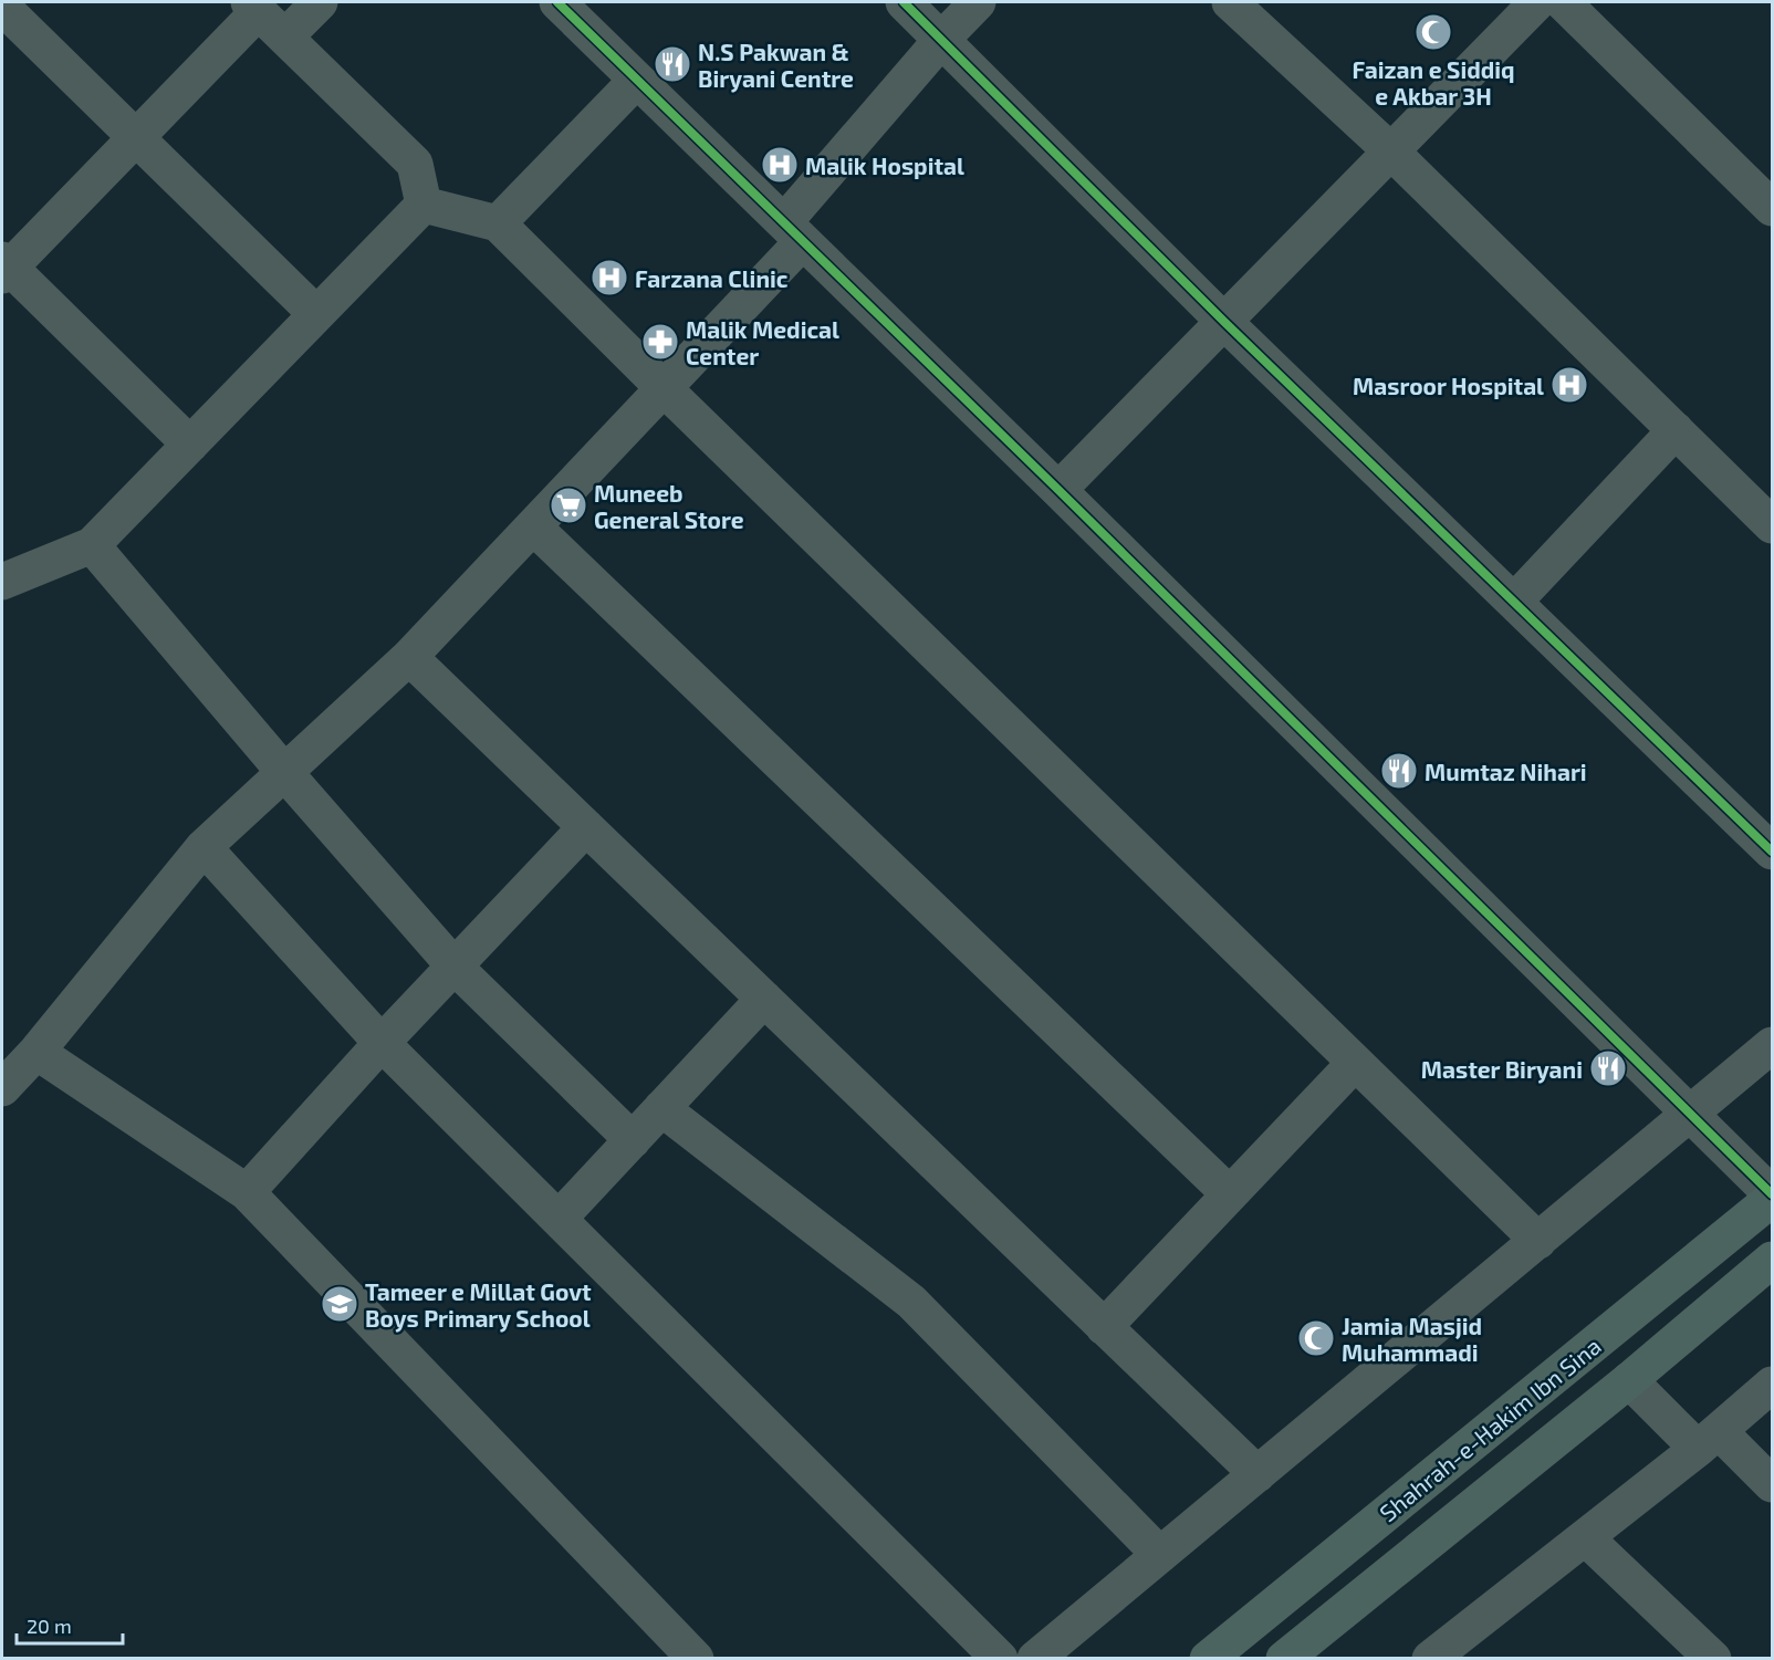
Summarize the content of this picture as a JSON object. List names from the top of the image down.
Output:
{
  "streets": {
    "highway": ["Shahrah-e-Hakim Ibn Sina"]
  },
  "places": {
    "mosque": ["Faizan e Siddiq e Akbar 3H", "Jamia Masjid Muhammadi"],
    "restaurant": ["N.S Pakwan & Biryani Centre", "Mumtaz Nihari", "Master Biryani"],
    "hospital": ["Malik Hospital", "Farzana Clinic", "Masroor Hospital"],
    "pharmacy": ["Malik Medical Center"],
    "supermarket": ["Muneeb General Store"],
    "school or university": ["Tameer e Millat Govt Boys Primary School"]
  },
  "scale_bar": "20 m"
}
